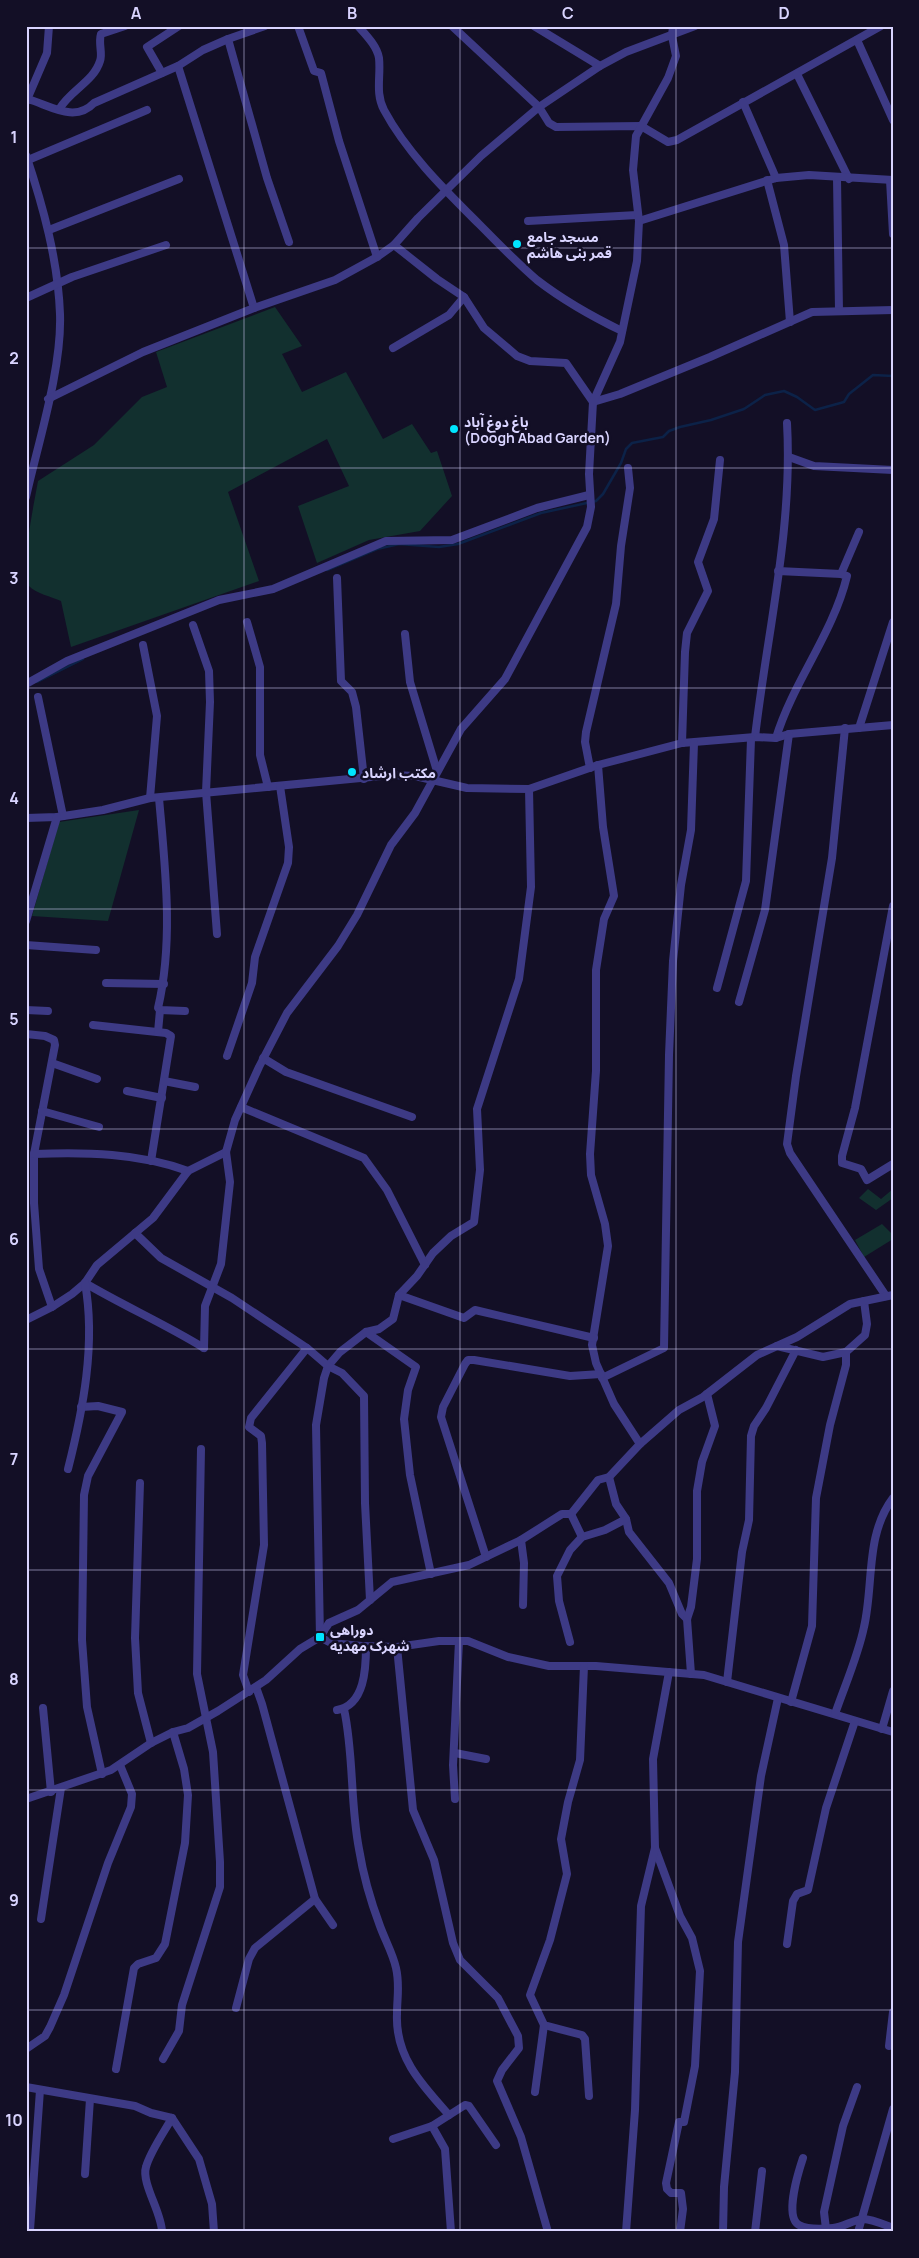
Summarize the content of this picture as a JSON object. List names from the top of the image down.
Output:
{
  "places": {
    "other": ["مسجد جامع قمر بنی هاشم", "باغ دوغ آباد (Doogh Abad Garden)", "مکتب ارشاد"],
    "transit": ["دوراهی شهرک مهدیه"]
  },
  "grid": {
    "columns": [
      "A",
      "B",
      "C",
      "D"
    ],
    "rows": [
      "1",
      "2",
      "3",
      "4",
      "5",
      "6",
      "7",
      "8",
      "9",
      "10"
    ]
  }
}
